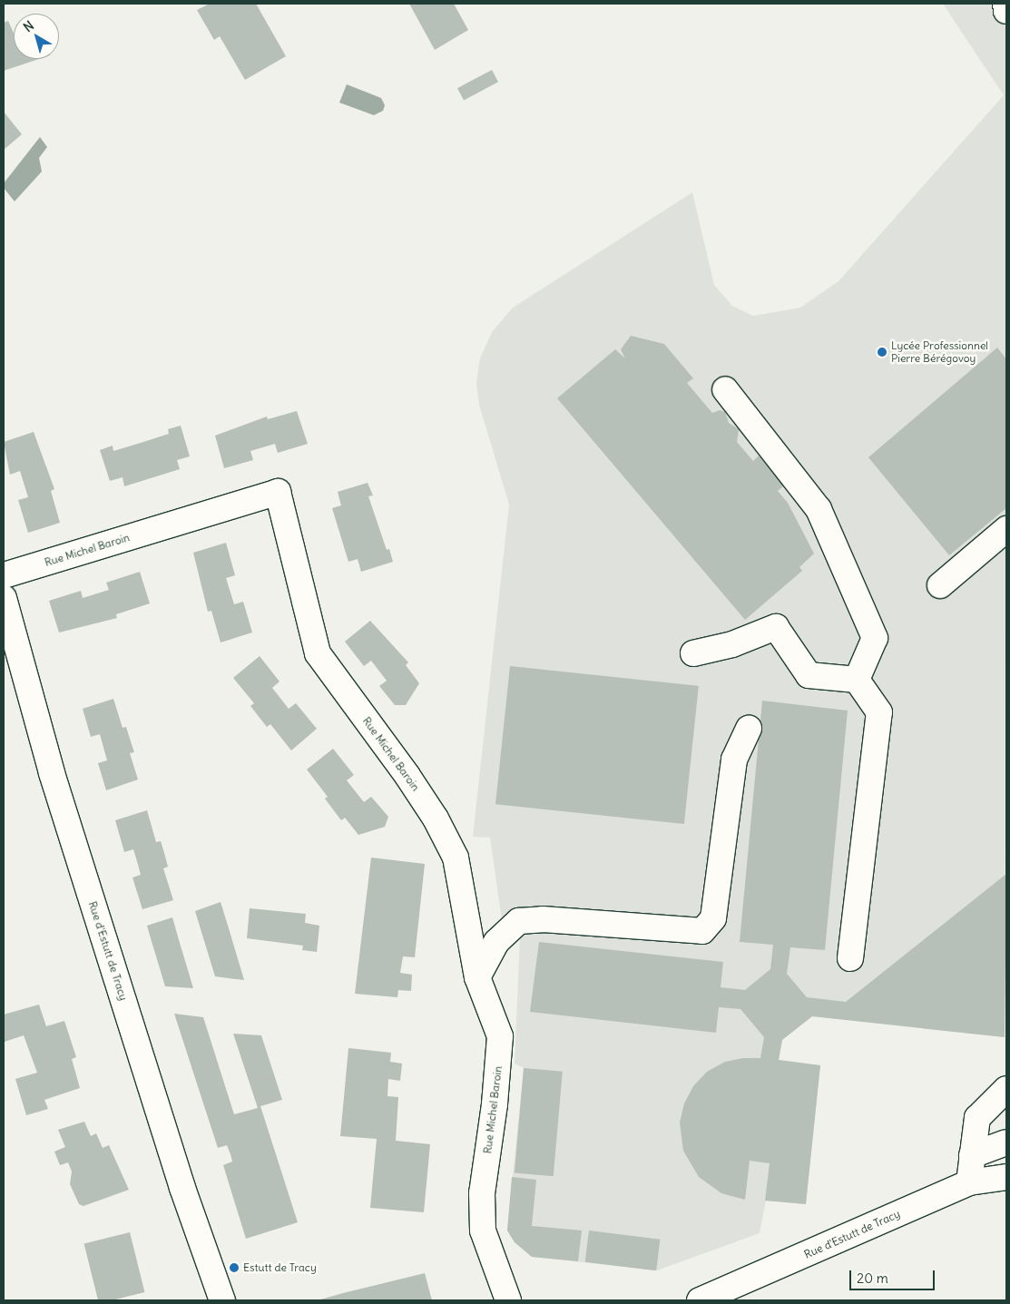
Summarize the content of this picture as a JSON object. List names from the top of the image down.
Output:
{
  "streets": {
    "street": ["Rue Michel Baroin", "Rue d'Estutt de Tracy"]
  },
  "places": ["Lycée Professionnel Pierre Bérégovoy", "Estutt de Tracy"],
  "scale_bar": "20 m",
  "north": "top left"
}
